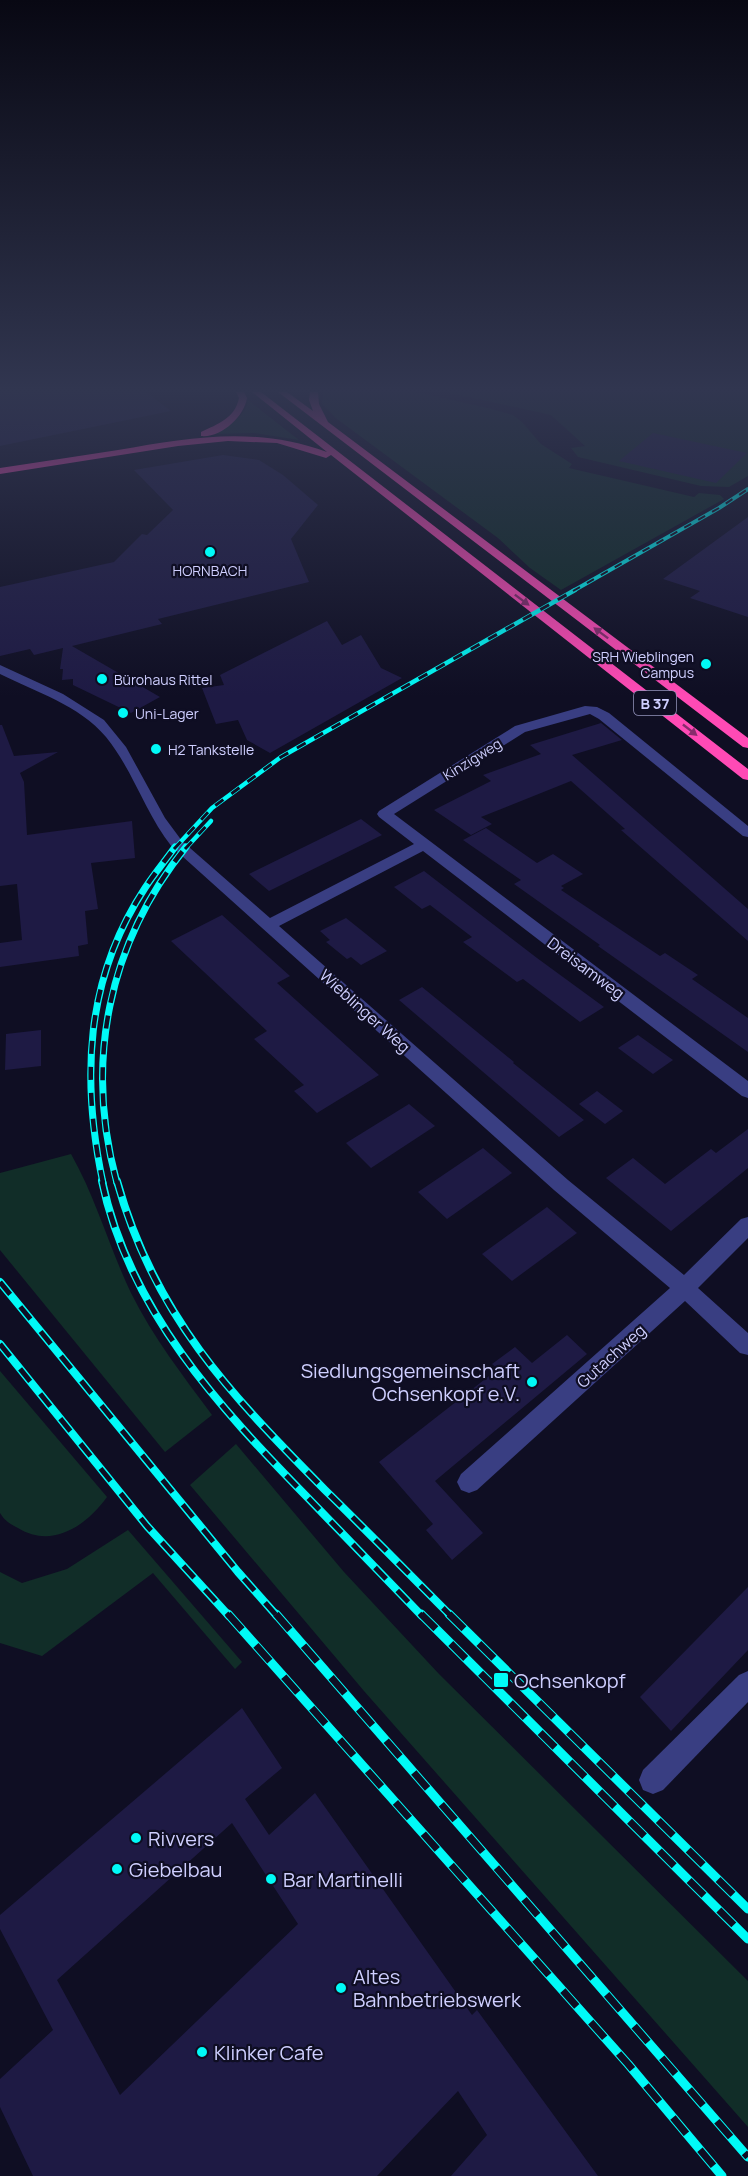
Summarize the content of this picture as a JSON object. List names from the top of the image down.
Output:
{
  "streets": {
    "highway": ["B 37"],
    "street": [
      "Kinzigweg",
      "Dreisamweg",
      "Wieblinger Weg",
      "Gutachweg"
    ]
  },
  "crossings": [
    ["Kinzigweg", "Dreisamweg"],
    ["Wieblinger Weg", "Gutachweg"]
  ],
  "places": {
    "other": [
      "HORNBACH",
      "SRH Wieblingen Campus",
      "Bürohaus Rittel",
      "Uni-Lager",
      "H2 Tankstelle",
      "Siedlungsgemeinschaft Ochsenkopf e.V.",
      "Rivvers",
      "Giebelbau",
      "Bar Martinelli",
      "Altes Bahnbetriebswerk",
      "Klinker Cafe"
    ],
    "transit": ["Ochsenkopf"]
  }
}
